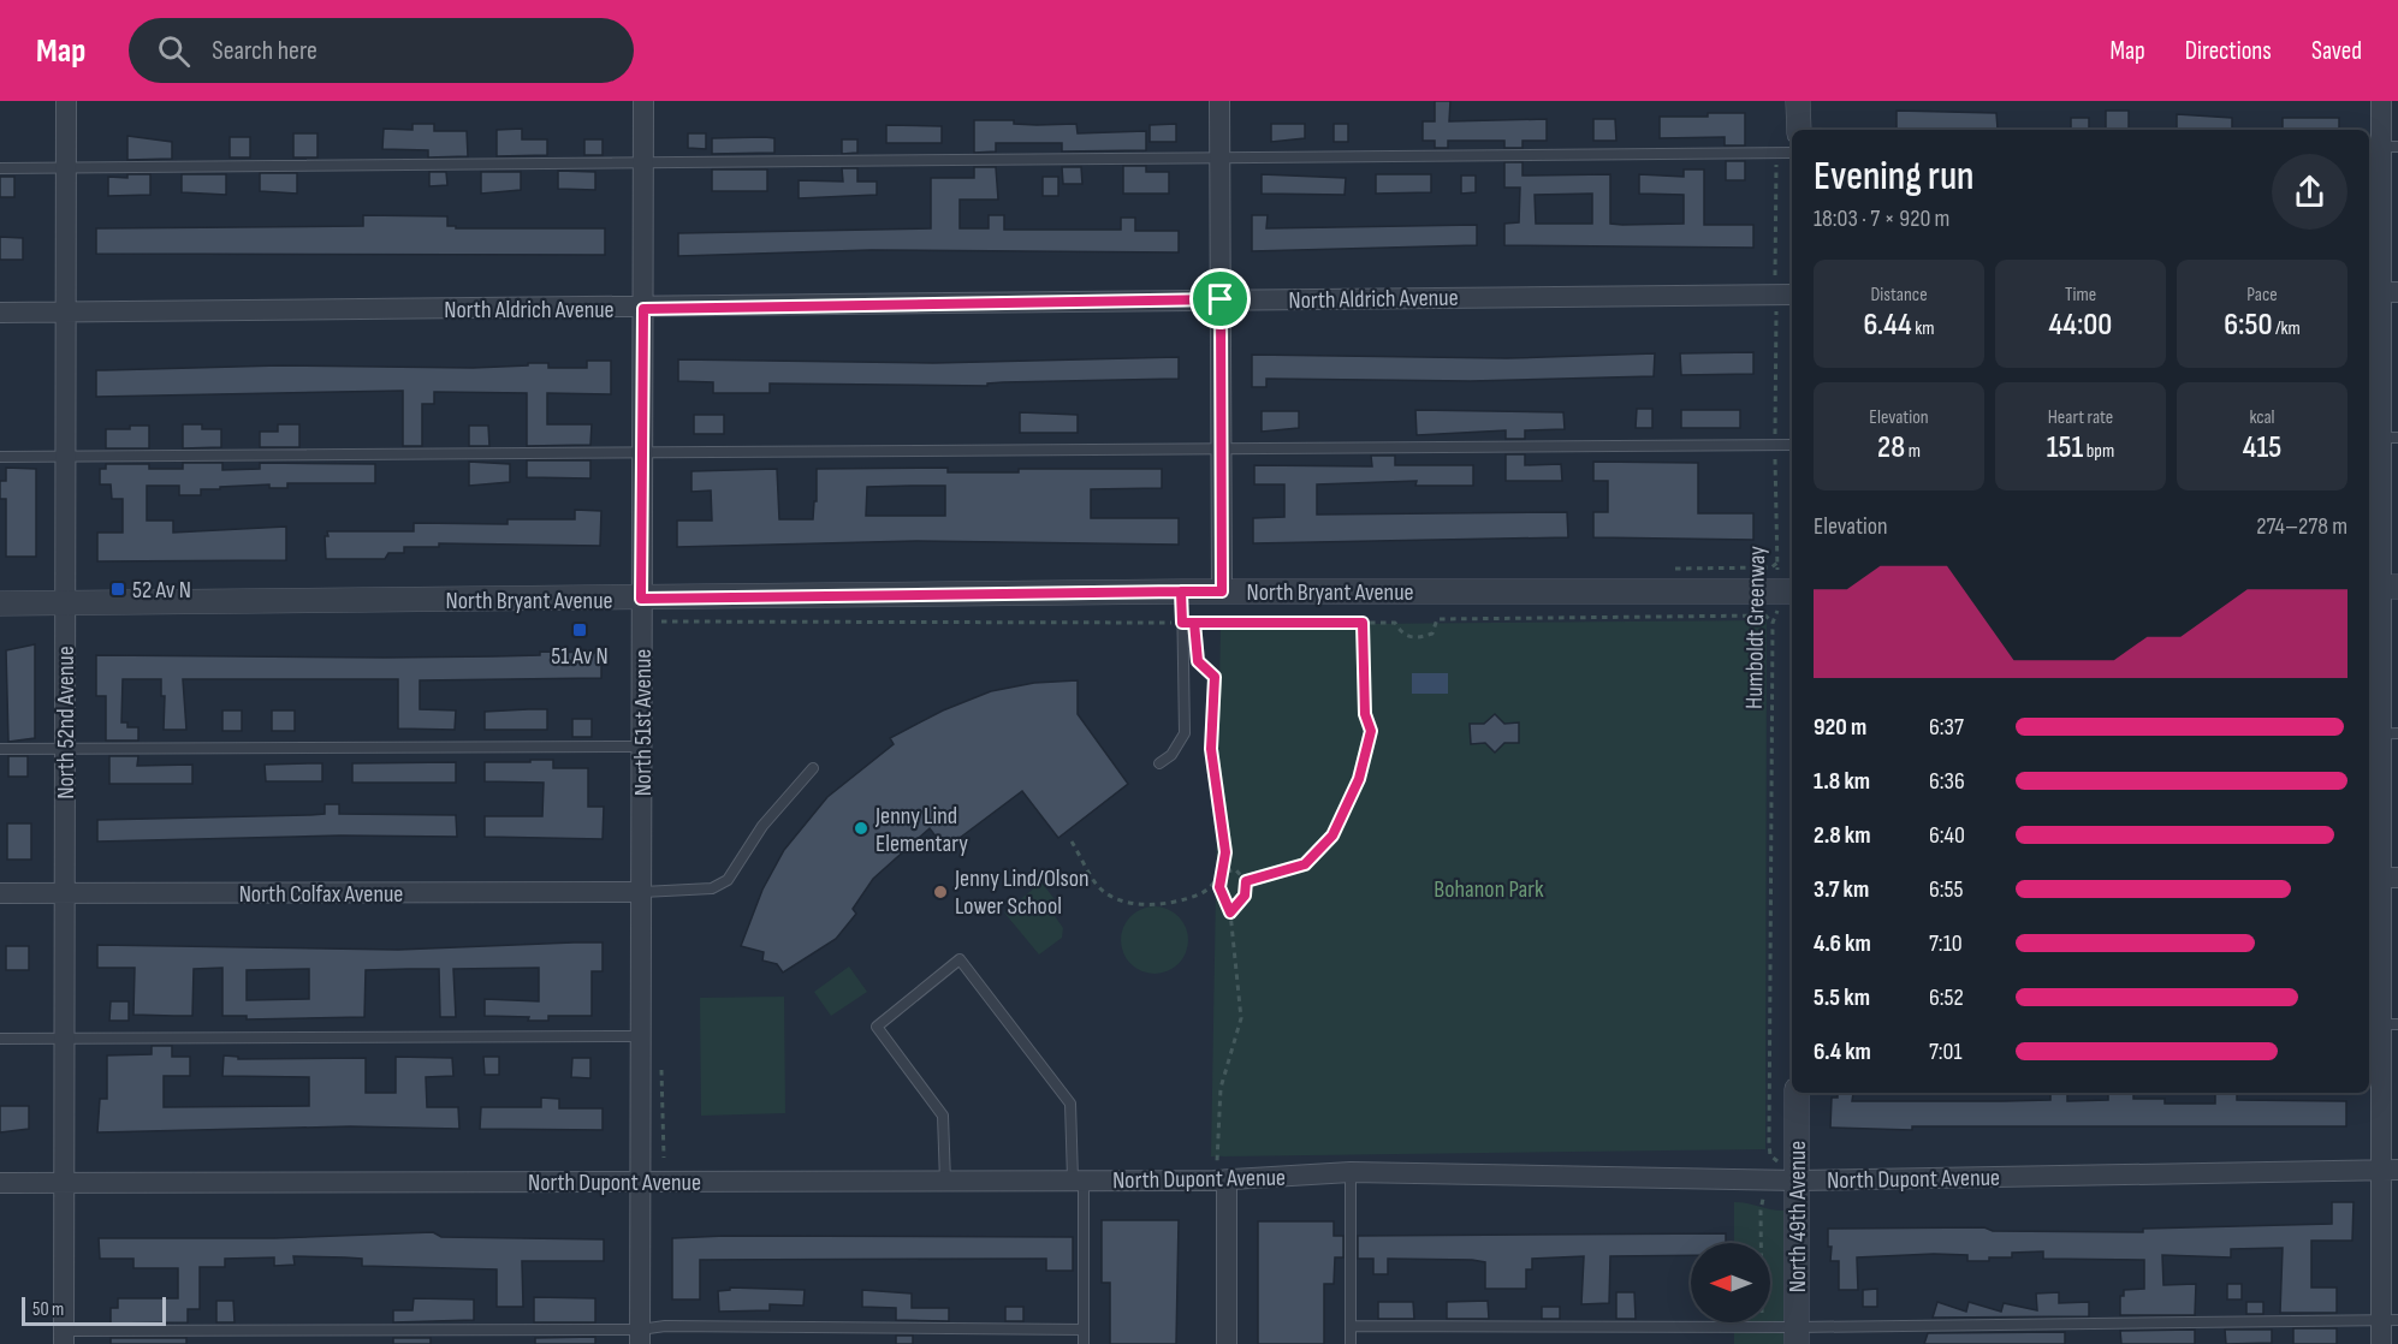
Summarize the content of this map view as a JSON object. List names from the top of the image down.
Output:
{
  "streets": {
    "street": [
      "North Aldrich Avenue",
      "North Bryant Avenue",
      "North 52nd Avenue",
      "North 51st Avenue",
      "North Colfax Avenue",
      "North Dupont Avenue",
      "North 49th Avenue"
    ],
    "path": ["Humboldt Greenway"]
  },
  "crossings": [
    ["North Aldrich Avenue", "Humboldt Greenway"],
    ["North Aldrich Avenue", "North 52nd Avenue"],
    ["North Aldrich Avenue", "North 51st Avenue"],
    ["North Bryant Avenue", "Humboldt Greenway"],
    ["North Bryant Avenue", "North 52nd Avenue"],
    ["North Bryant Avenue", "North 51st Avenue"],
    ["North 52nd Avenue", "North Colfax Avenue"],
    ["North 52nd Avenue", "North Dupont Avenue"],
    ["North 51st Avenue", "North Colfax Avenue"],
    ["North 51st Avenue", "North Dupont Avenue"],
    ["North Dupont Avenue", "North 49th Avenue"]
  ],
  "parks": ["Bohanon Park"],
  "places": {
    "transit": ["52 Av N", "51 Av N"],
    "other": ["Jenny Lind Elementary", "Jenny Lind/Olson Lower School"]
  },
  "scale_bar": "50 m",
  "north": "left",
  "page": {
    "header": "Map",
    "search": "Search here",
    "nav": ["Map", "Directions", "Saved"],
    "heading": ["Evening run", "18:03 · 7 × 920 m"],
    "stats": [
      ["Distance", "6.44 km"],
      ["Time", "44:00"],
      ["Pace", "6:50 /km"],
      ["Elevation", "28 m"],
      ["Heart rate", "151 bpm"],
      ["kcal", "415"]
    ],
    "chart": ["Elevation", "274–278 m"],
    "list": [
      {
        "name": "920 m",
        "note": "6:37"
      },
      {
        "name": "1.8 km",
        "note": "6:36"
      },
      {
        "name": "2.8 km",
        "note": "6:40"
      },
      {
        "name": "3.7 km",
        "note": "6:55"
      },
      {
        "name": "4.6 km",
        "note": "7:10"
      },
      {
        "name": "5.5 km",
        "note": "6:52"
      },
      {
        "name": "6.4 km",
        "note": "7:01"
      }
    ],
    "scale": "50 m"
  }
}
